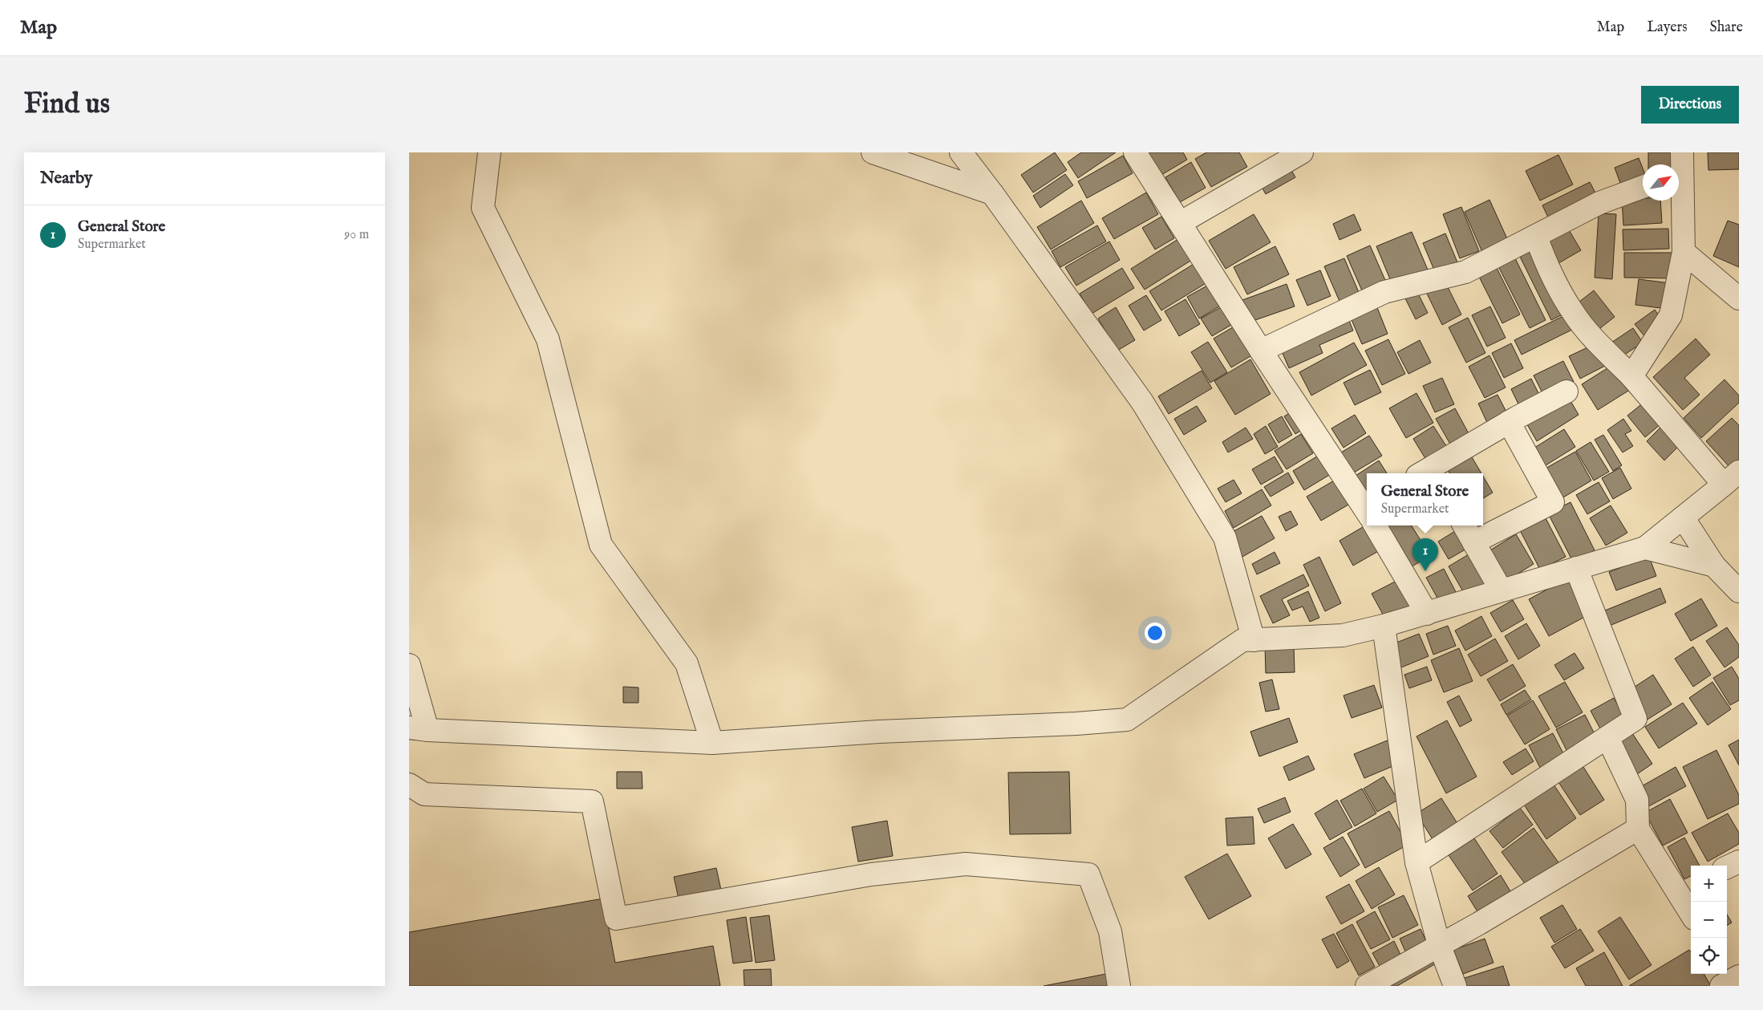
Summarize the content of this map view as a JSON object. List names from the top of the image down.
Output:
{
  "north": "top right",
  "page": {
    "header": "Map",
    "nav": ["Map", "Layers", "Share"],
    "buttons": "Directions",
    "title": "Find us",
    "heading": "Nearby",
    "list": [
      {
        "mark": "1",
        "name": "General Store",
        "note": "Supermarket",
        "value": "90 m"
      }
    ],
    "popup": ["General Store", "Supermarket"],
    "pins": "1",
    "map_buttons": ["+", "−"]
  }
}
